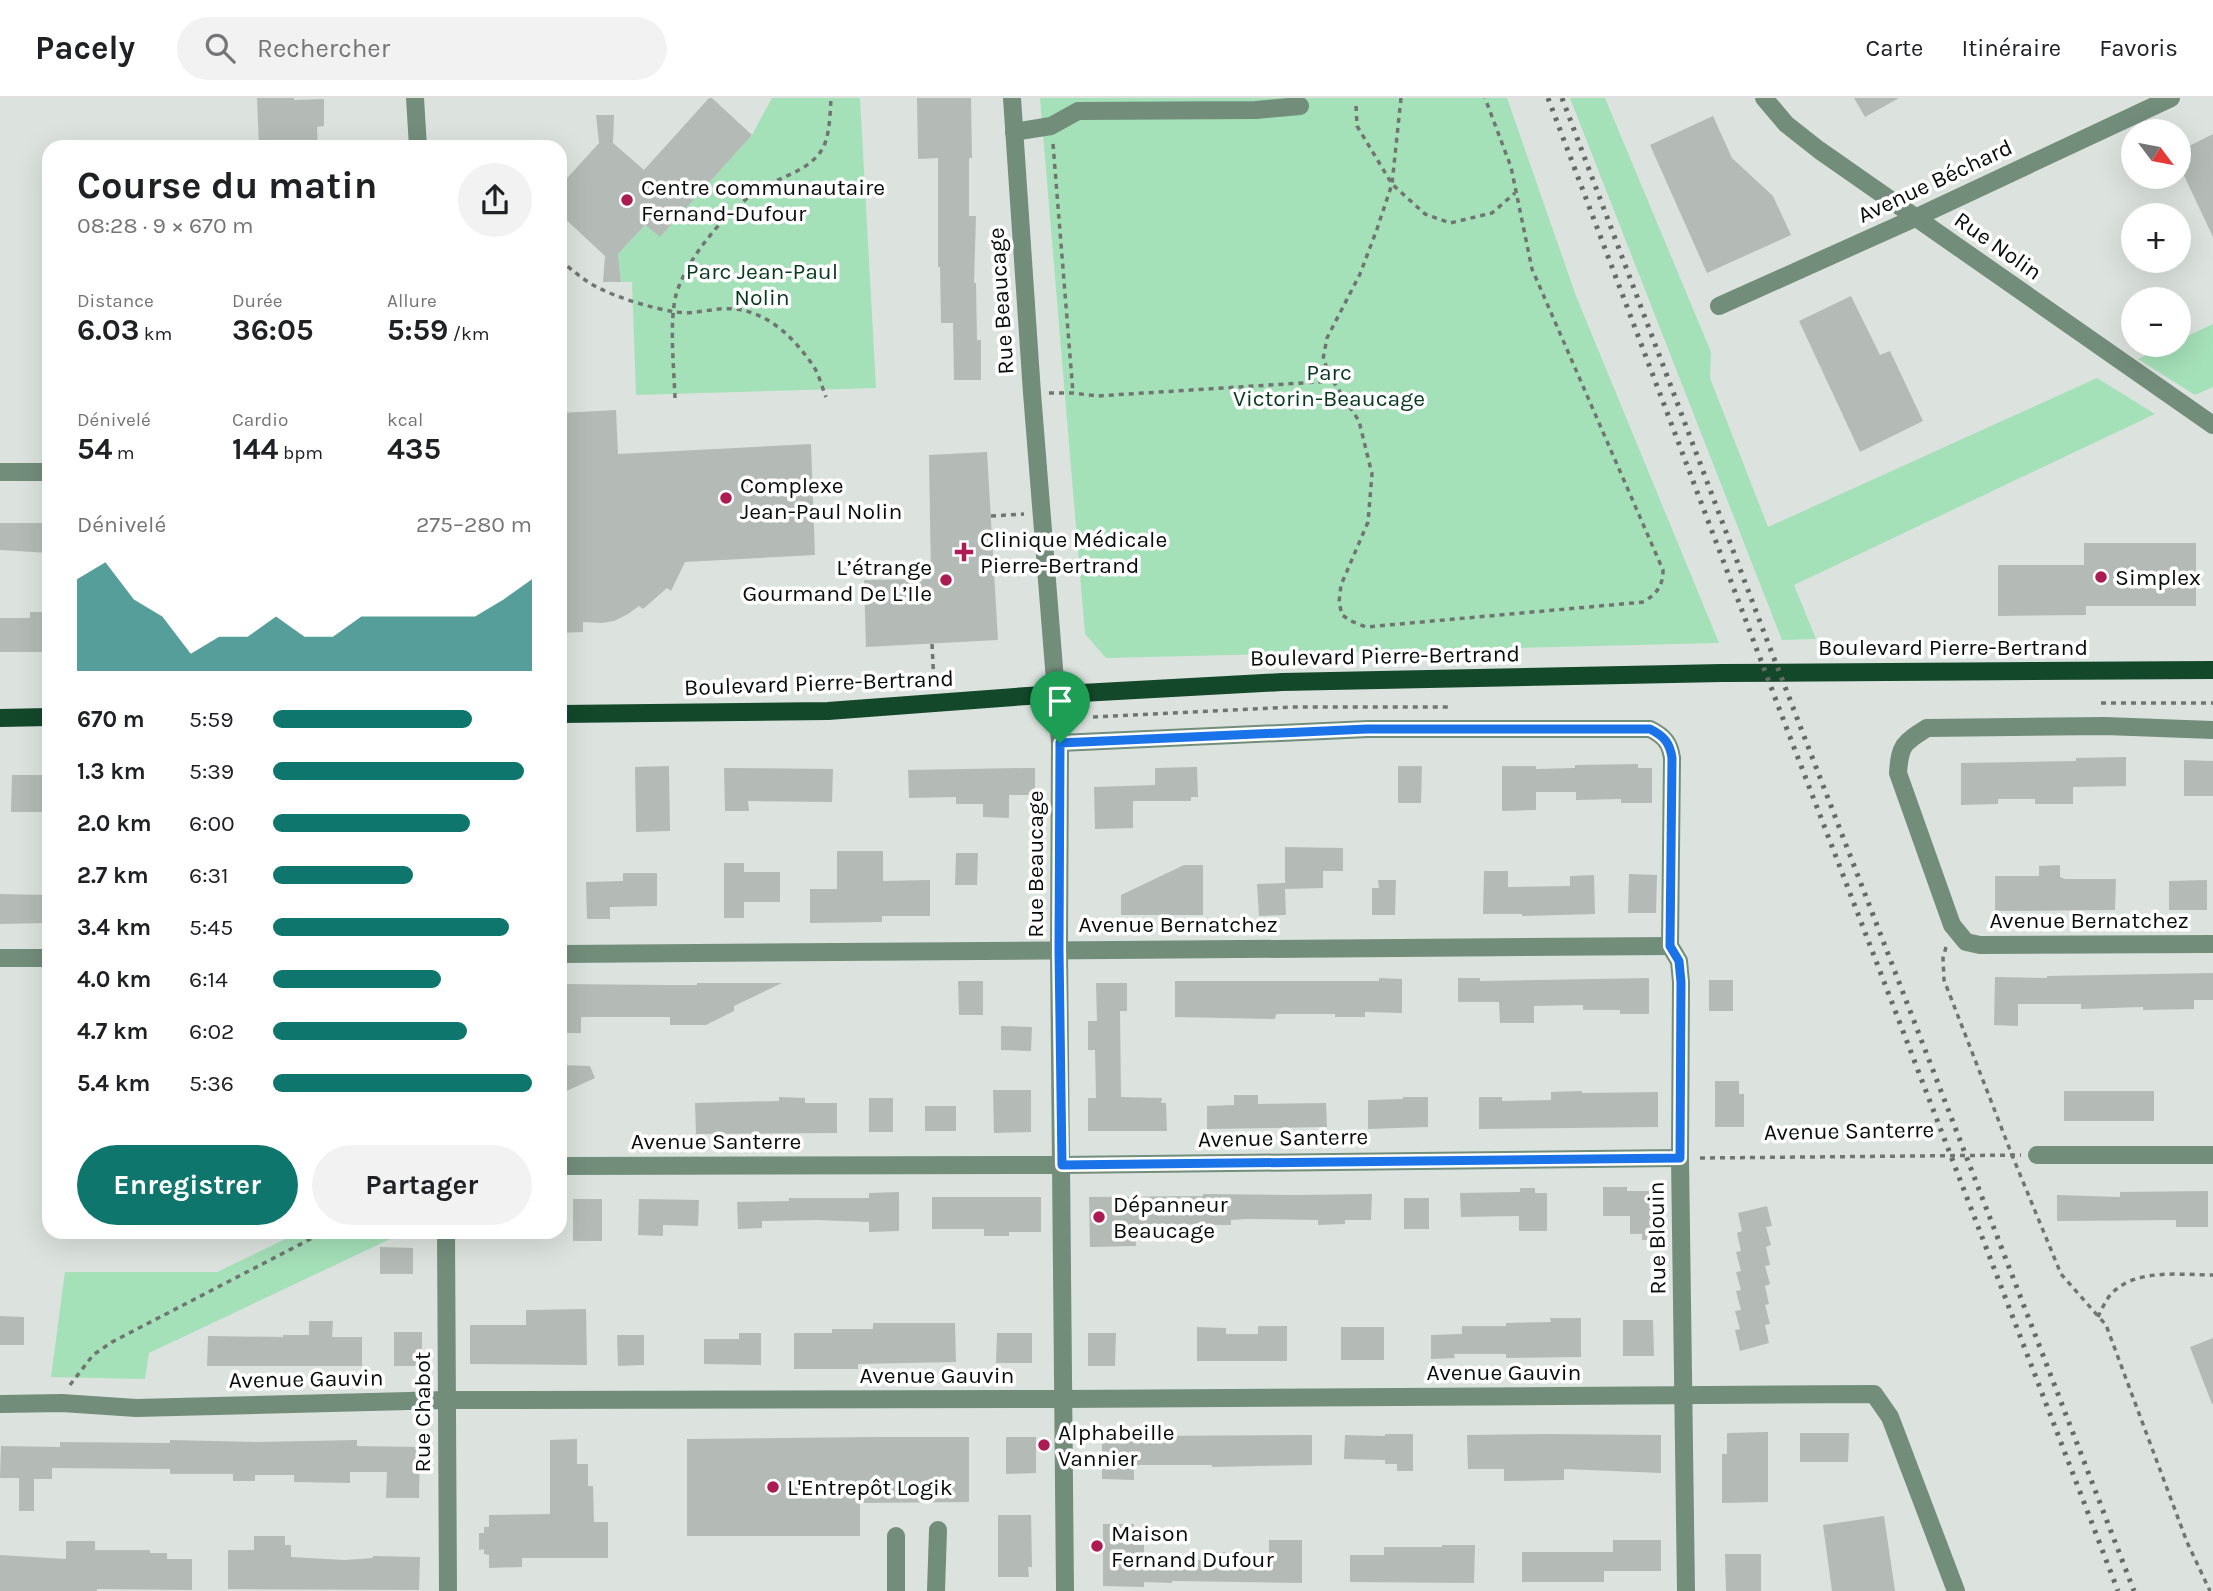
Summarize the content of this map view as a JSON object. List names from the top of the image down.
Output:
{
  "streets": {
    "main road": ["Boulevard Pierre-Bertrand"],
    "street": [
      "Avenue Béchard",
      "Rue Nolin",
      "Rue Beaucage",
      "Avenue Bernatchez",
      "Avenue Santerre",
      "Rue Blouin",
      "Avenue Gauvin",
      "Rue Chabot"
    ]
  },
  "crossings": [
    ["Avenue Béchard", "Rue Nolin"],
    ["Rue Beaucage", "Boulevard Pierre-Bertrand"],
    ["Rue Beaucage", "Avenue Bernatchez"],
    ["Rue Beaucage", "Avenue Santerre"],
    ["Rue Beaucage", "Rue Blouin"],
    ["Rue Beaucage", "Avenue Gauvin"],
    ["Avenue Bernatchez", "Rue Blouin"],
    ["Avenue Santerre", "Rue Blouin"],
    ["Rue Blouin", "Avenue Gauvin"],
    ["Avenue Gauvin", "Rue Chabot"]
  ],
  "parks": ["Parc Jean-Paul Nolin", "Parc Victorin-Beaucage"],
  "places": {
    "other": [
      "Centre communautaire Fernand-Dufour",
      "Complexe Jean-Paul Nolin",
      "Simplex",
      "L’étrange Gourmand De L’Ile",
      "Dépanneur Beaucage",
      "Alphabeille Vannier",
      "L'Entrepôt Logik",
      "Maison Fernand Dufour"
    ],
    "health": ["Clinique Médicale Pierre-Bertrand"]
  },
  "north": "bottom right",
  "page": {
    "header": "Pacely",
    "search": "Rechercher",
    "nav": ["Carte", "Itinéraire", "Favoris"],
    "map_buttons": ["+", "−"],
    "heading": ["Course du matin", "08:28 · 9 × 670 m"],
    "stats": [
      ["Distance", "6.03 km"],
      ["Durée", "36:05"],
      ["Allure", "5:59 /km"],
      ["Dénivelé", "54 m"],
      ["Cardio", "144 bpm"],
      ["kcal", "435"]
    ],
    "chart": ["Dénivelé", "275–280 m"],
    "list": [
      {
        "name": "670 m",
        "note": "5:59"
      },
      {
        "name": "1.3 km",
        "note": "5:39"
      },
      {
        "name": "2.0 km",
        "note": "6:00"
      },
      {
        "name": "2.7 km",
        "note": "6:31"
      },
      {
        "name": "3.4 km",
        "note": "5:45"
      },
      {
        "name": "4.0 km",
        "note": "6:14"
      },
      {
        "name": "4.7 km",
        "note": "6:02"
      },
      {
        "name": "5.4 km",
        "note": "5:36"
      }
    ],
    "buttons": ["Enregistrer", "Partager"]
  }
}
